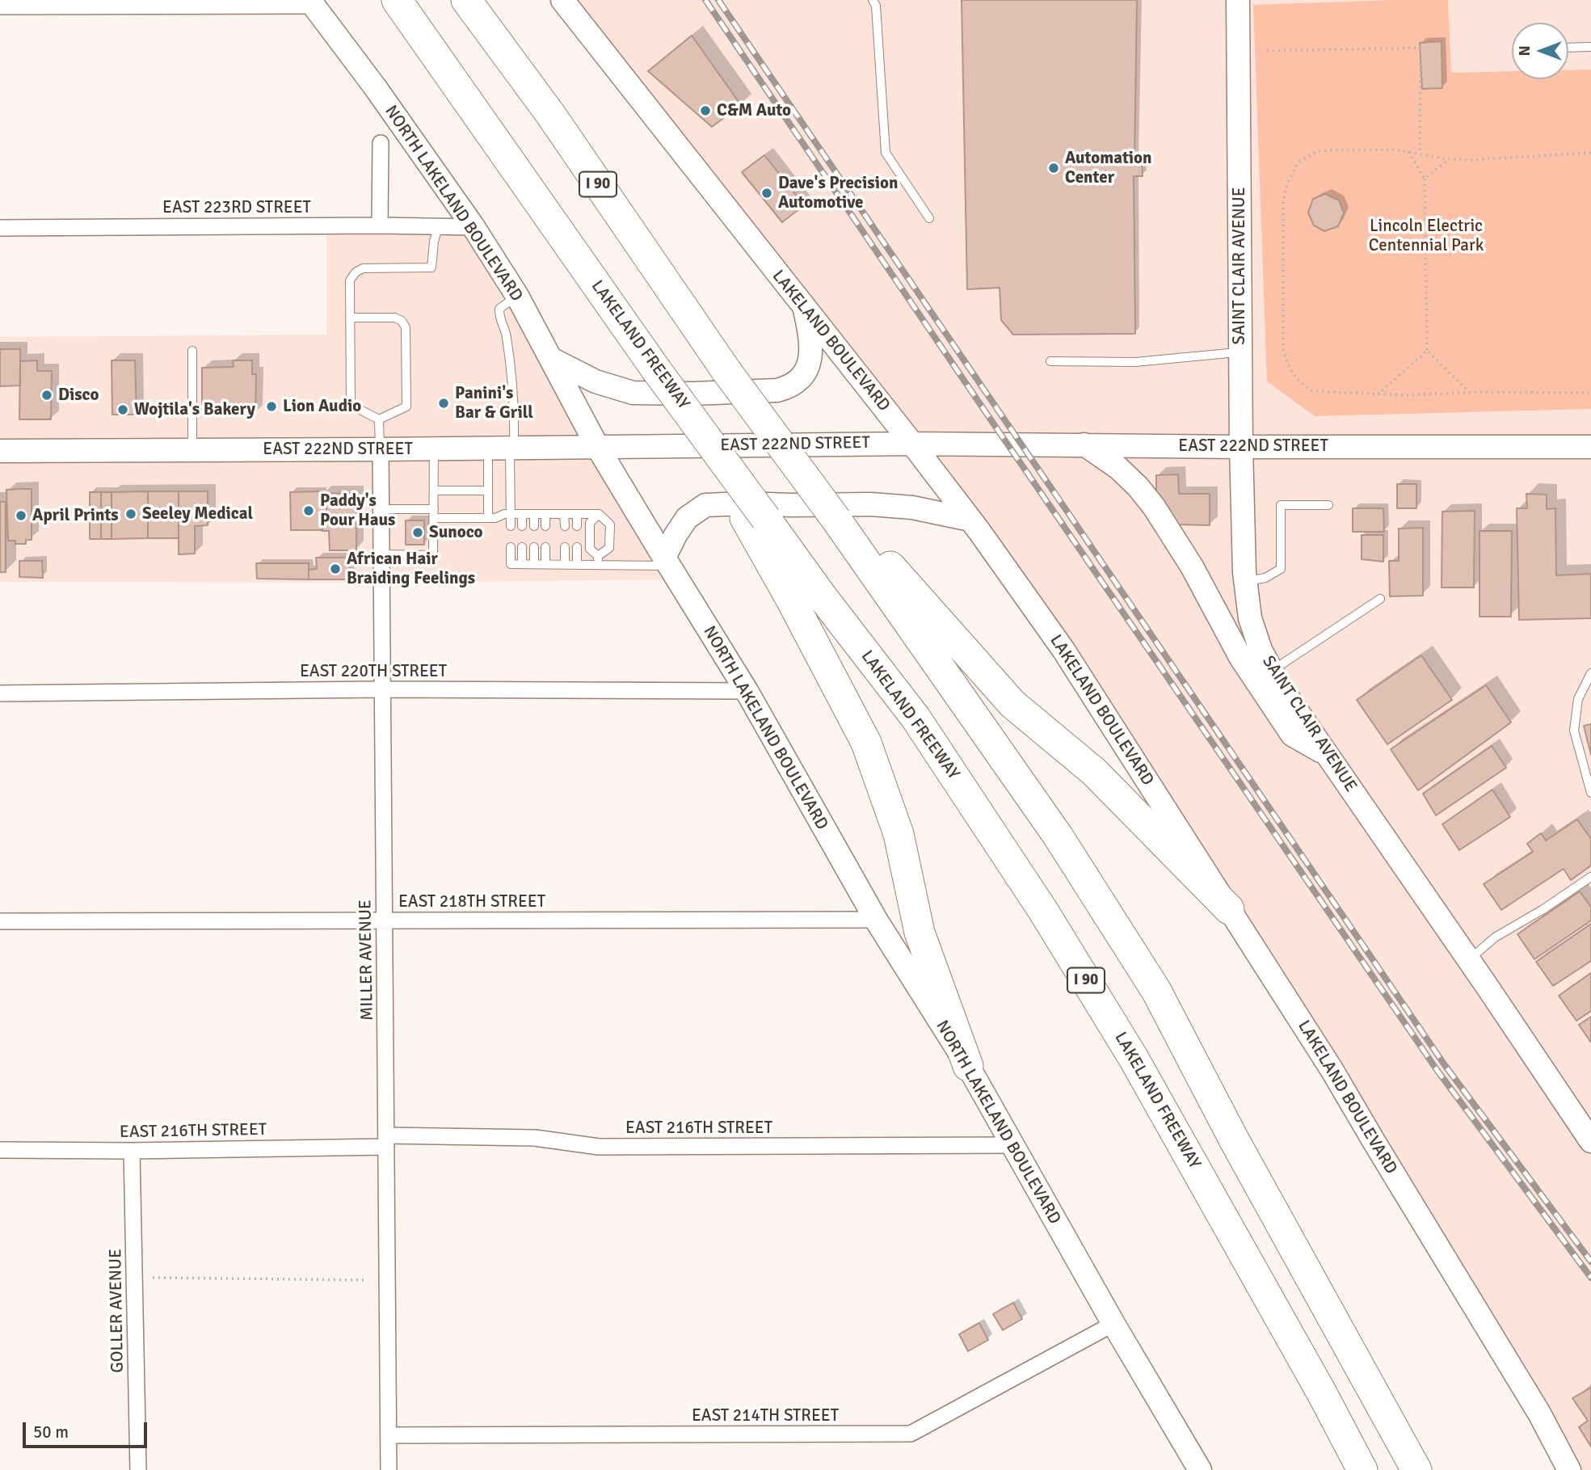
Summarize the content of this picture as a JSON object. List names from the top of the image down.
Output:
{
  "streets": {
    "highway": ["I 90", "LAKELAND FREEWAY"],
    "street": [
      "NORTH LAKELAND BOULEVARD",
      "EAST 223RD STREET",
      "SAINT CLAIR AVENUE",
      "LAKELAND BOULEVARD",
      "EAST 222ND STREET",
      "EAST 220TH STREET",
      "EAST 218TH STREET",
      "MILLER AVENUE",
      "EAST 216TH STREET",
      "GOLLER AVENUE",
      "EAST 214TH STREET"
    ]
  },
  "crossings": [
    ["NORTH LAKELAND BOULEVARD", "EAST 223RD STREET"],
    ["NORTH LAKELAND BOULEVARD", "EAST 222ND STREET"],
    ["NORTH LAKELAND BOULEVARD", "EAST 220TH STREET"],
    ["NORTH LAKELAND BOULEVARD", "EAST 218TH STREET"],
    ["NORTH LAKELAND BOULEVARD", "EAST 216TH STREET"],
    ["NORTH LAKELAND BOULEVARD", "EAST 214TH STREET"],
    ["SAINT CLAIR AVENUE", "EAST 222ND STREET"],
    ["LAKELAND BOULEVARD", "EAST 222ND STREET"],
    ["EAST 222ND STREET", "MILLER AVENUE"],
    ["EAST 220TH STREET", "MILLER AVENUE"],
    ["EAST 218TH STREET", "MILLER AVENUE"],
    ["MILLER AVENUE", "EAST 216TH STREET"],
    ["MILLER AVENUE", "EAST 214TH STREET"],
    ["EAST 216TH STREET", "GOLLER AVENUE"]
  ],
  "parks": ["Lincoln Electric Centennial Park"],
  "places": [
    "C&M Auto",
    "Automation Center",
    "Dave's Precision Automotive",
    "Disco",
    "Panini's Bar & Grill",
    "Lion Audio",
    "Wojtila's Bakery",
    "Paddy's Pour Haus",
    "Seeley Medical",
    "April Prints",
    "Sunoco",
    "African Hair Braiding Feelings"
  ],
  "scale_bar": "50 m",
  "north": "left"
}
